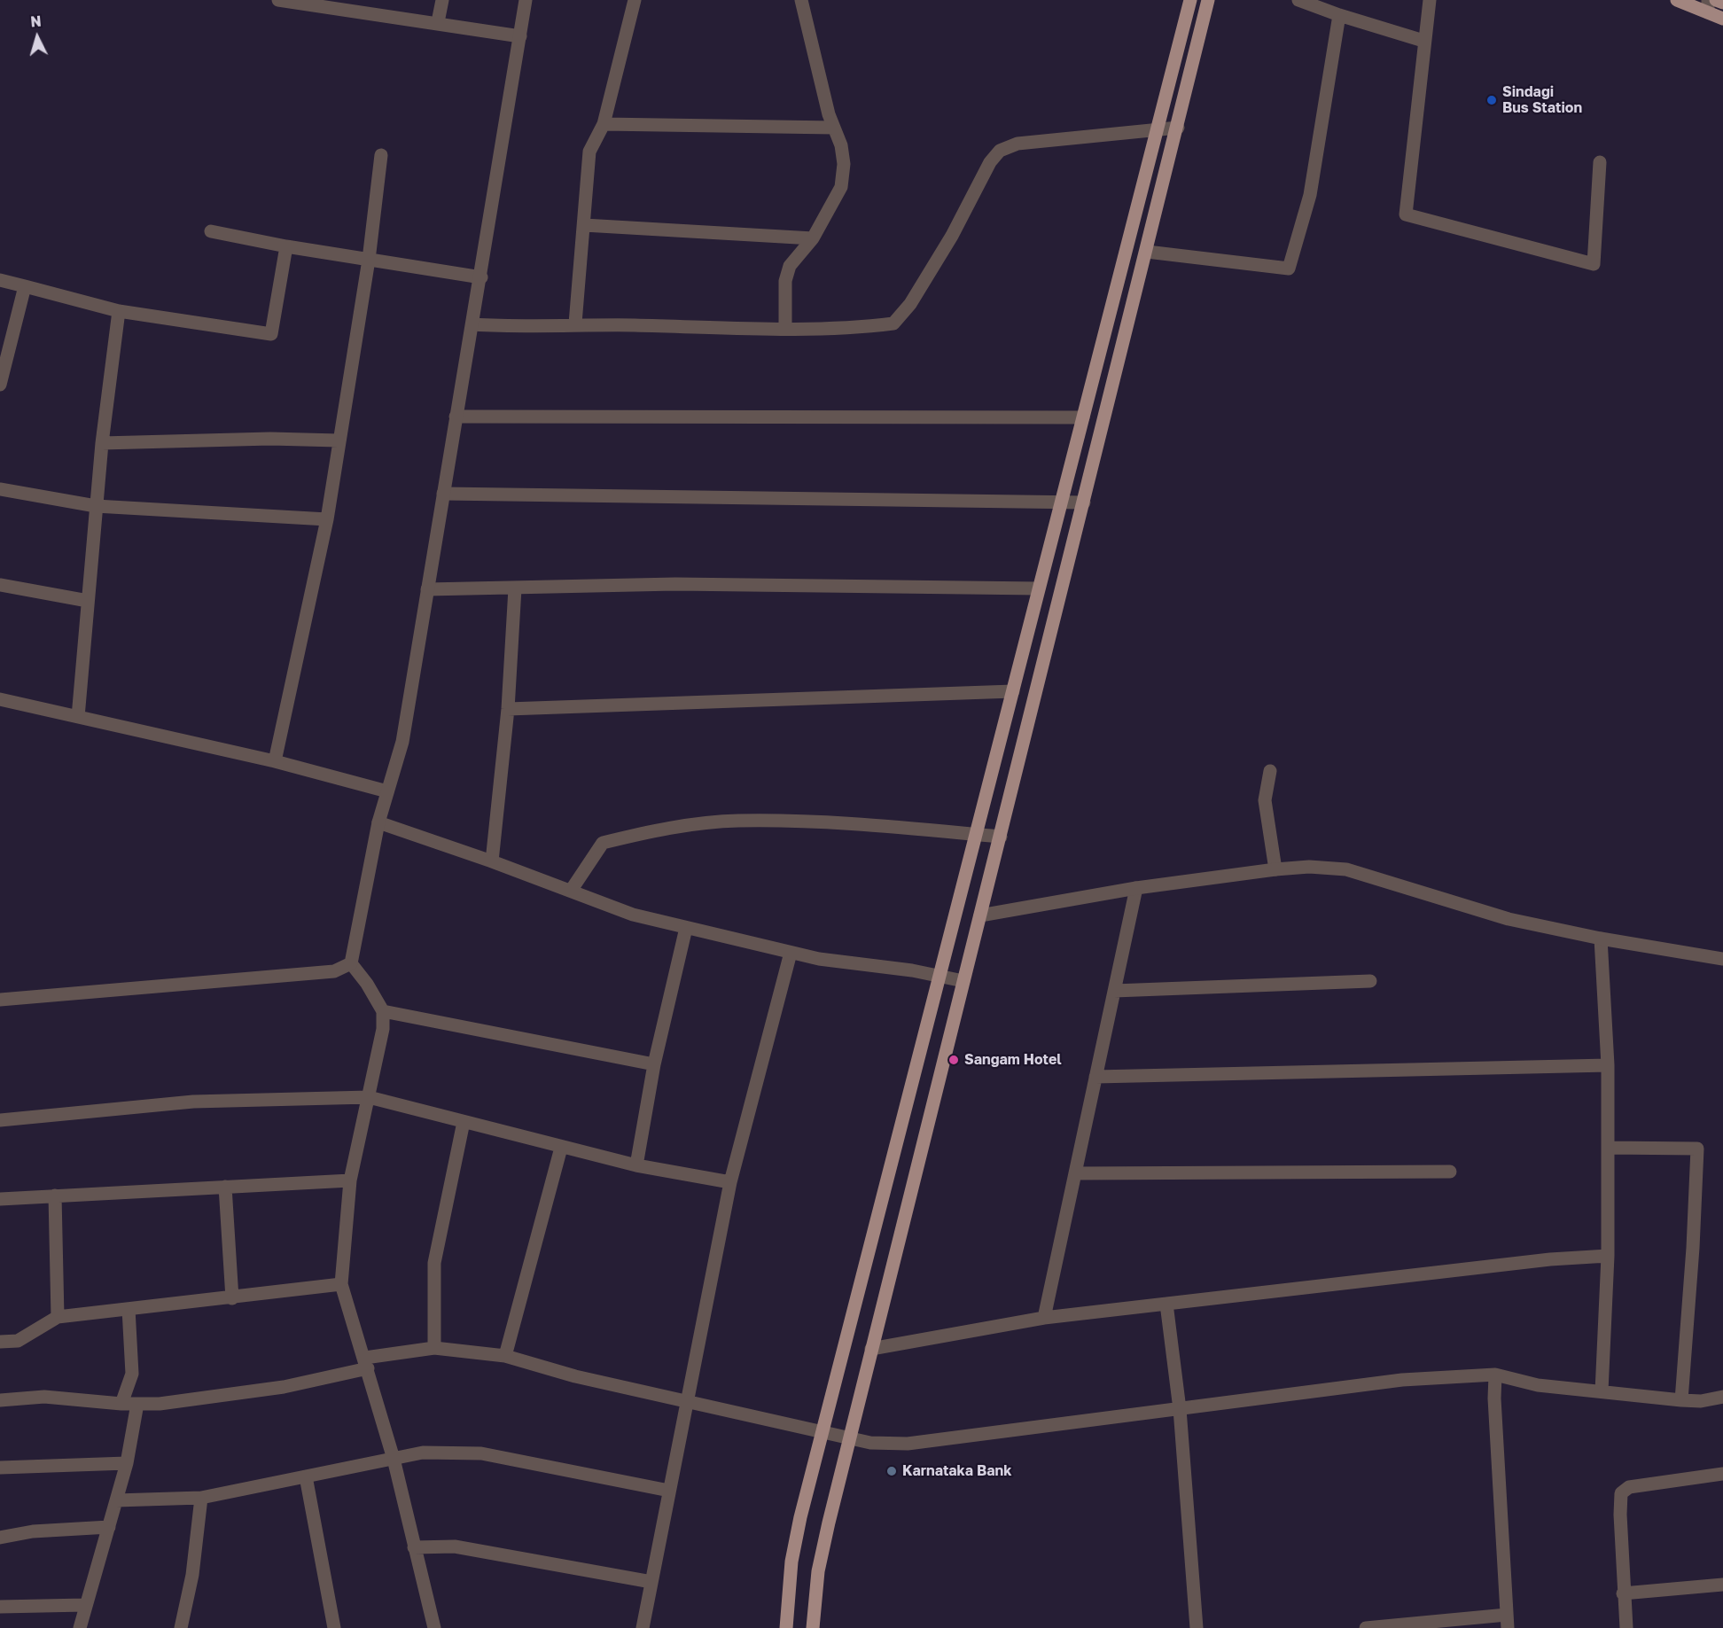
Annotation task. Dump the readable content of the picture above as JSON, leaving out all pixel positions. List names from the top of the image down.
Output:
{
  "places": ["Sindagi Bus Station", "Sangam Hotel", "Karnataka Bank"],
  "north": "top"
}
